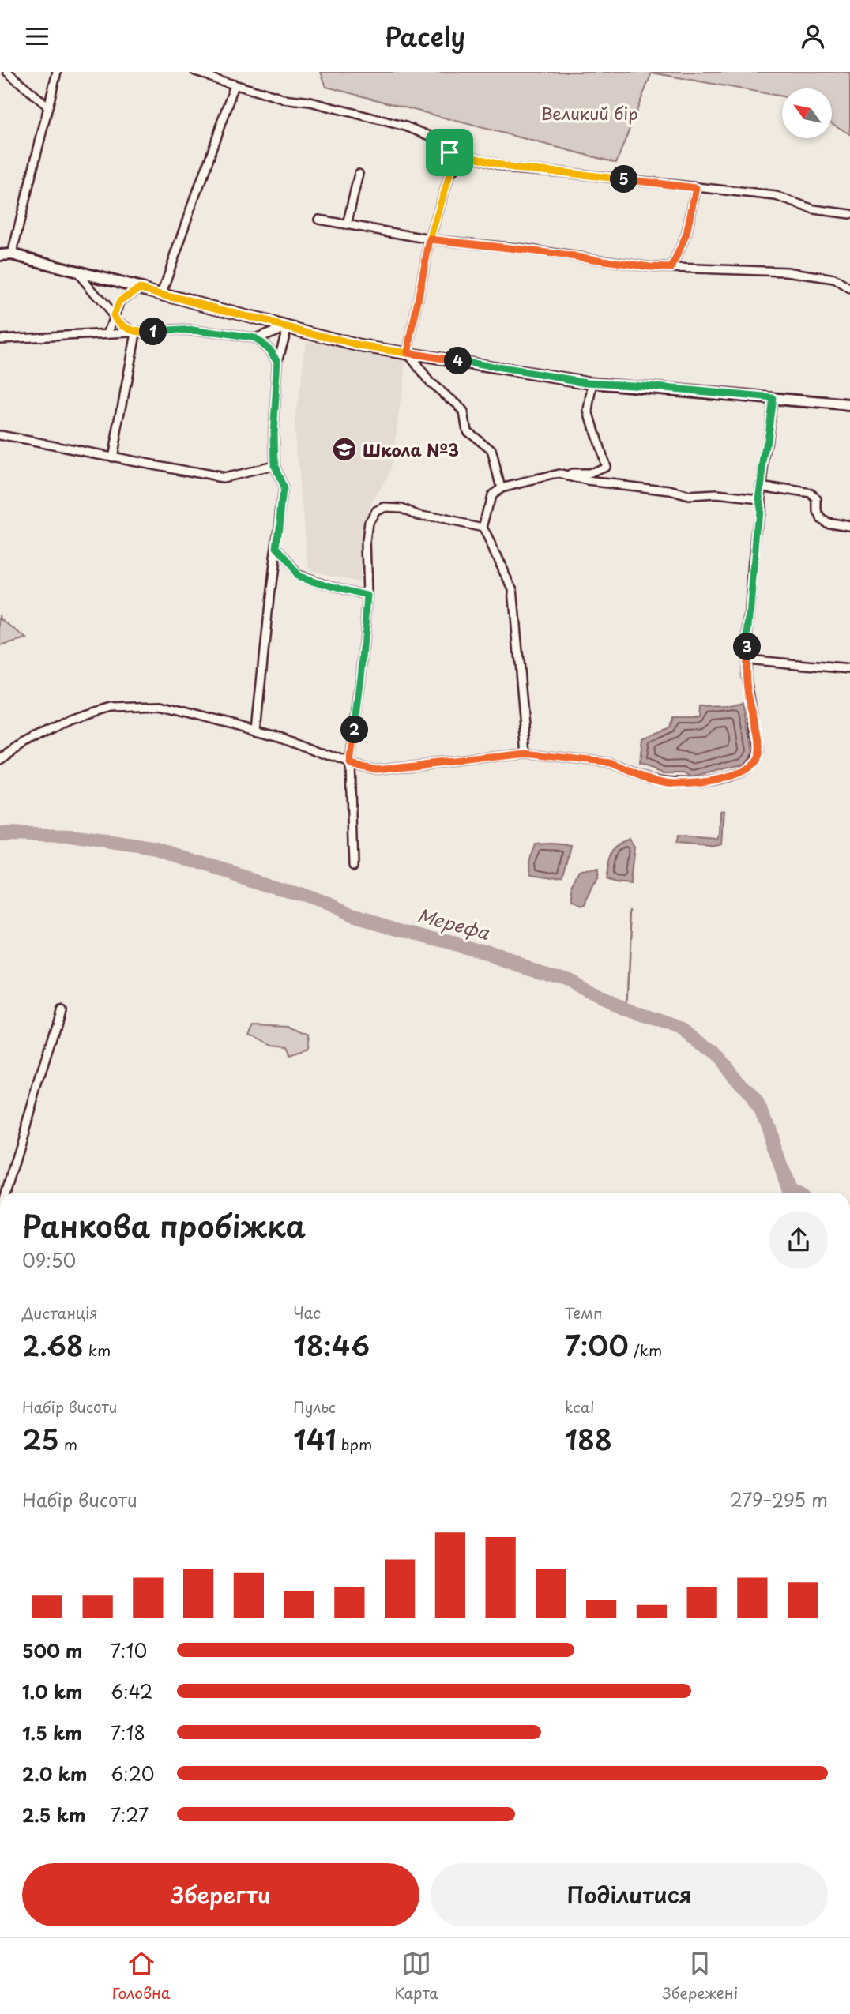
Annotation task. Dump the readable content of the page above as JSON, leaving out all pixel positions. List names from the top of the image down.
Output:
{
  "water": ["Мерефа"],
  "parks": ["Великий бір"],
  "places": {
    "school or university": ["Школа №3"]
  },
  "north": "top left",
  "page": {
    "header": "Pacely",
    "pins": [
      "5",
      "1",
      "4",
      "3",
      "2"
    ],
    "heading": ["Ранкова пробіжка", "09:50"],
    "stats": [
      ["Дистанція", "2.68 km"],
      ["Час", "18:46"],
      ["Темп", "7:00 /km"],
      ["Набір висоти", "25 m"],
      ["Пульс", "141 bpm"],
      ["kcal", "188"]
    ],
    "chart": ["Набір висоти", "279–295 m"],
    "list": [
      {
        "name": "500 m",
        "note": "7:10"
      },
      {
        "name": "1.0 km",
        "note": "6:42"
      },
      {
        "name": "1.5 km",
        "note": "7:18"
      },
      {
        "name": "2.0 km",
        "note": "6:20"
      },
      {
        "name": "2.5 km",
        "note": "7:27"
      }
    ],
    "buttons": ["Зберегти", "Поділитися"],
    "tabs": ["Головна", "Карта", "Збережені"]
  }
}
